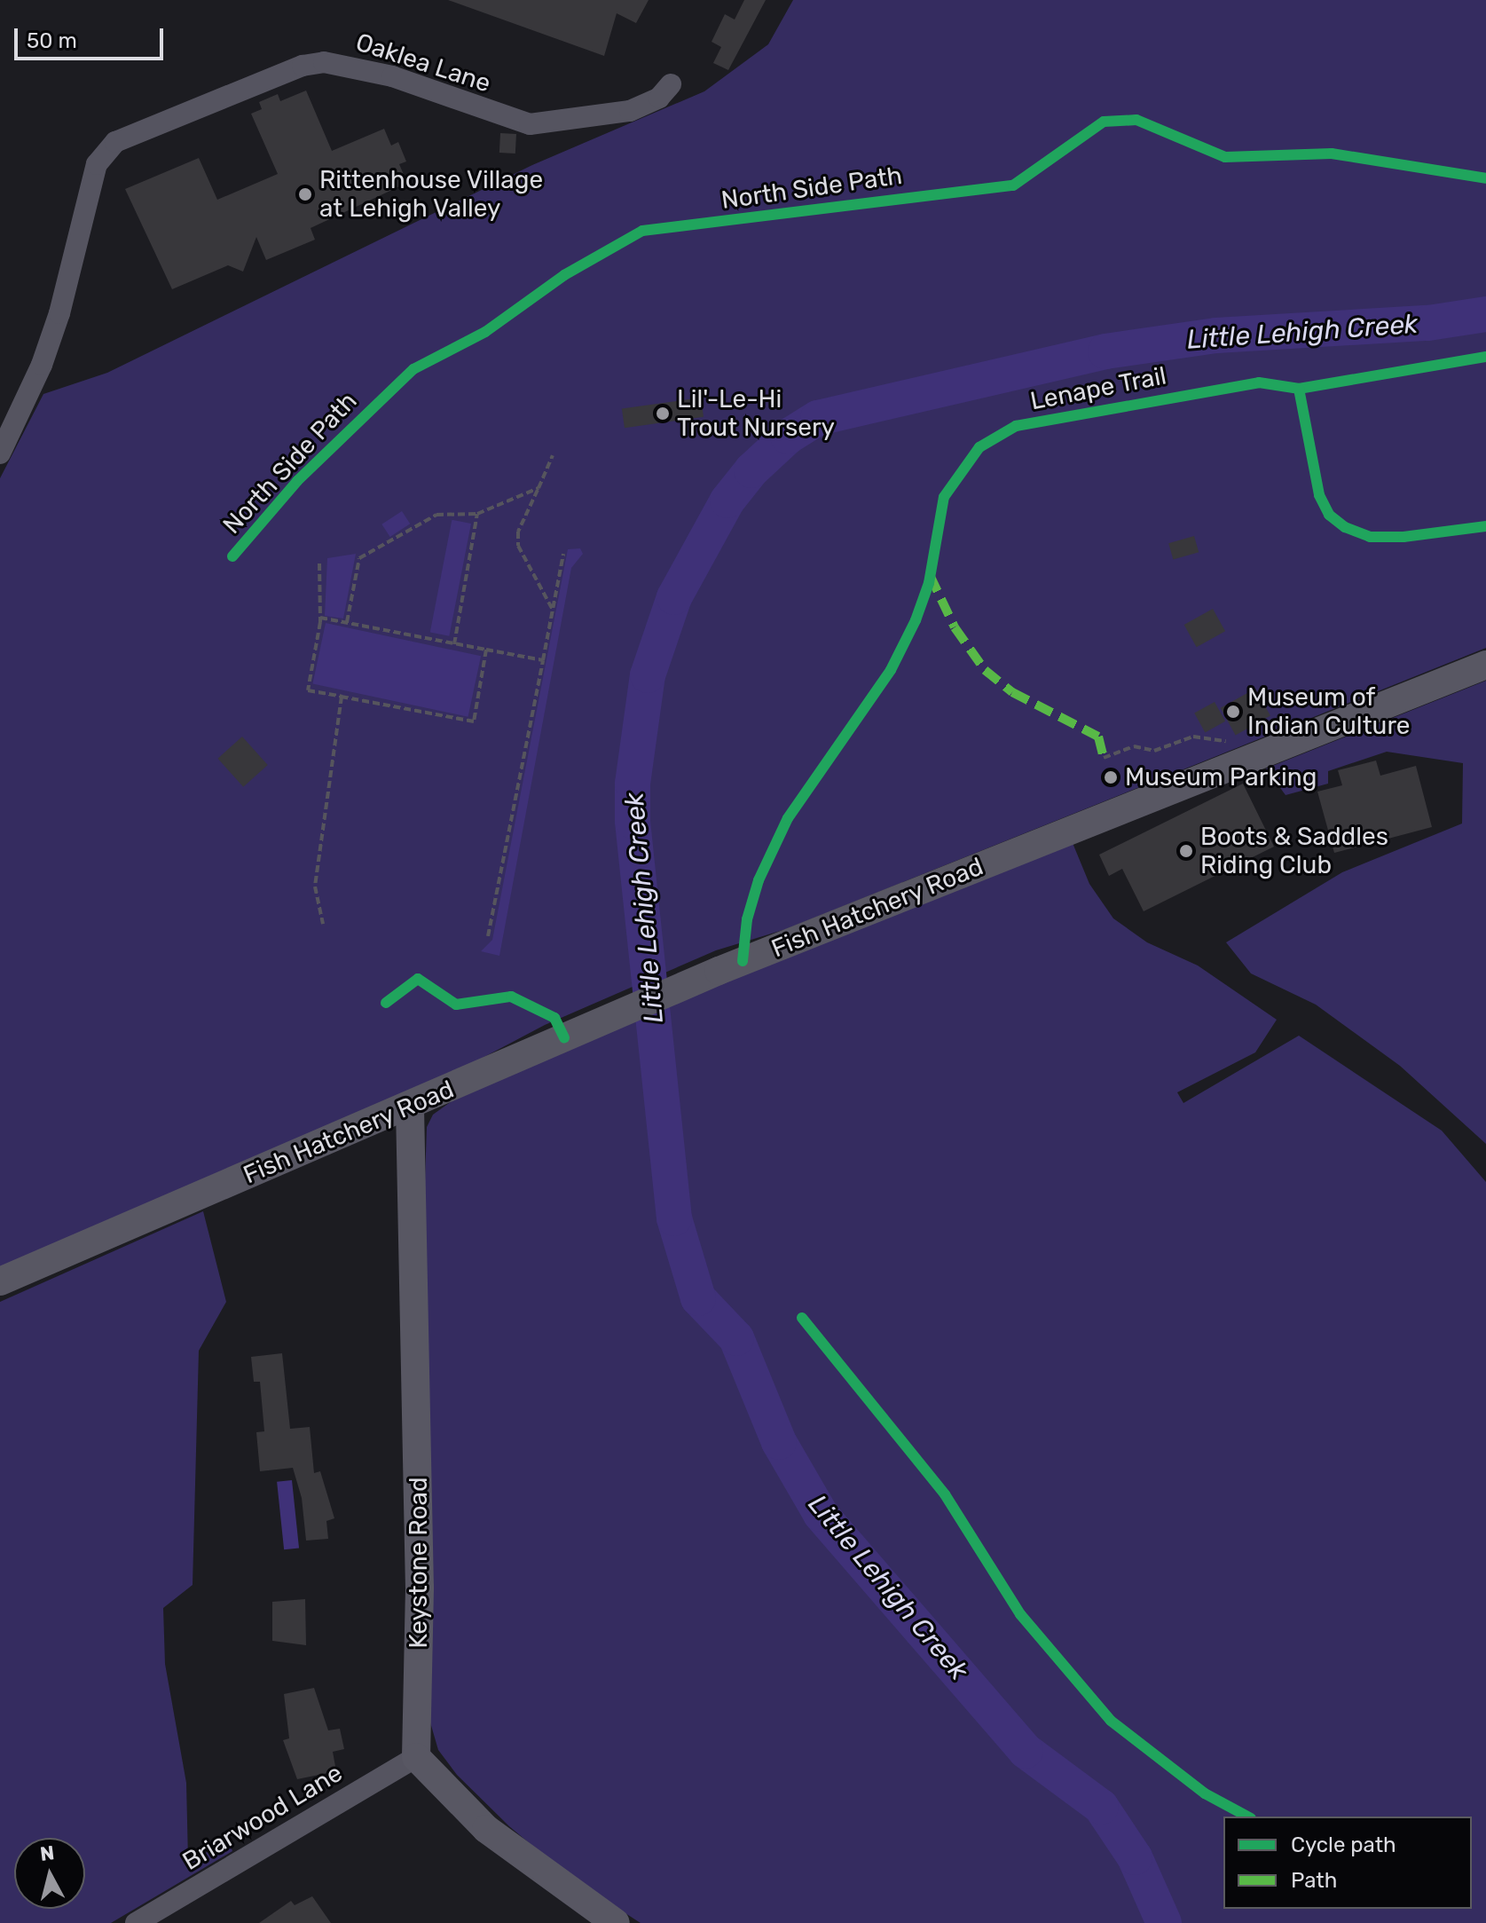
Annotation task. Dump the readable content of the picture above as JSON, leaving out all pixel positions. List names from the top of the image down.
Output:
{
  "streets": {
    "street": [
      "Oaklea Lane",
      "Fish Hatchery Road",
      "Keystone Road",
      "Briarwood Lane"
    ],
    "cycle path": ["North Side Path", "Lenape Trail"]
  },
  "crossings": [
    ["Fish Hatchery Road", "Keystone Road"],
    ["Keystone Road", "Briarwood Lane"]
  ],
  "water": ["Little Lehigh Creek"],
  "places": [
    "Rittenhouse Village at Lehigh Valley",
    "Lil'-Le-Hi Trout Nursery",
    "Museum of Indian Culture",
    "Museum Parking",
    "Boots & Saddles Riding Club"
  ],
  "legend": ["Cycle path", "Path"],
  "scale_bar": "50 m",
  "north": "top"
}
